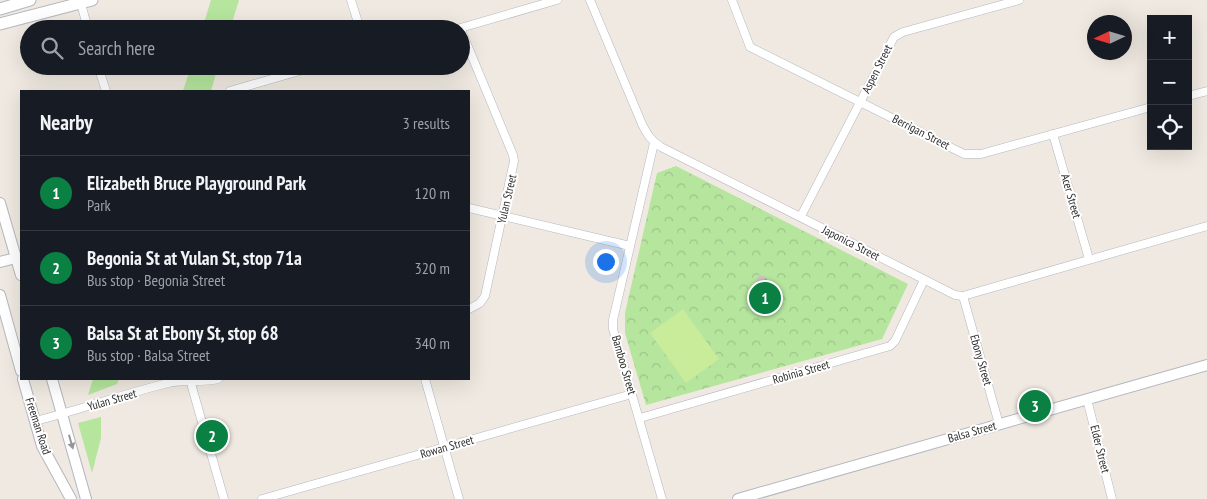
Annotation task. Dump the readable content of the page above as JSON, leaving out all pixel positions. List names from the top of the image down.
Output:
{
  "streets": {
    "street": [
      "Aspen Street",
      "Berrigan Street",
      "Acer Street",
      "Yulan Street",
      "Japonica Street",
      "Ebony Street",
      "Bamboo Street",
      "Robinia Street",
      "Freeman Road",
      "Balsa Street",
      "Rowan Street",
      "Elder Street"
    ]
  },
  "crossings": [
    ["Aspen Street", "Berrigan Street"],
    ["Aspen Street", "Japonica Street"],
    ["Berrigan Street", "Acer Street"],
    ["Yulan Street", "Freeman Road"],
    ["Japonica Street", "Ebony Street"],
    ["Japonica Street", "Bamboo Street"],
    ["Japonica Street", "Robinia Street"],
    ["Ebony Street", "Balsa Street"],
    ["Bamboo Street", "Robinia Street"],
    ["Bamboo Street", "Rowan Street"],
    ["Balsa Street", "Elder Street"]
  ],
  "north": "left",
  "page": {
    "map_buttons": ["+", "−"],
    "search": "Search here",
    "heading": ["Nearby", "3 results"],
    "list": [
      {
        "mark": "1",
        "name": "Elizabeth Bruce Playground Park",
        "note": "Park",
        "value": "120 m"
      },
      {
        "mark": "2",
        "name": "Begonia St at Yulan St, stop 71a",
        "note": "Bus stop · Begonia Street",
        "value": "320 m"
      },
      {
        "mark": "3",
        "name": "Balsa St at Ebony St, stop 68",
        "note": "Bus stop · Balsa Street",
        "value": "340 m"
      }
    ],
    "pins": ["1", "3", "2"]
  }
}
